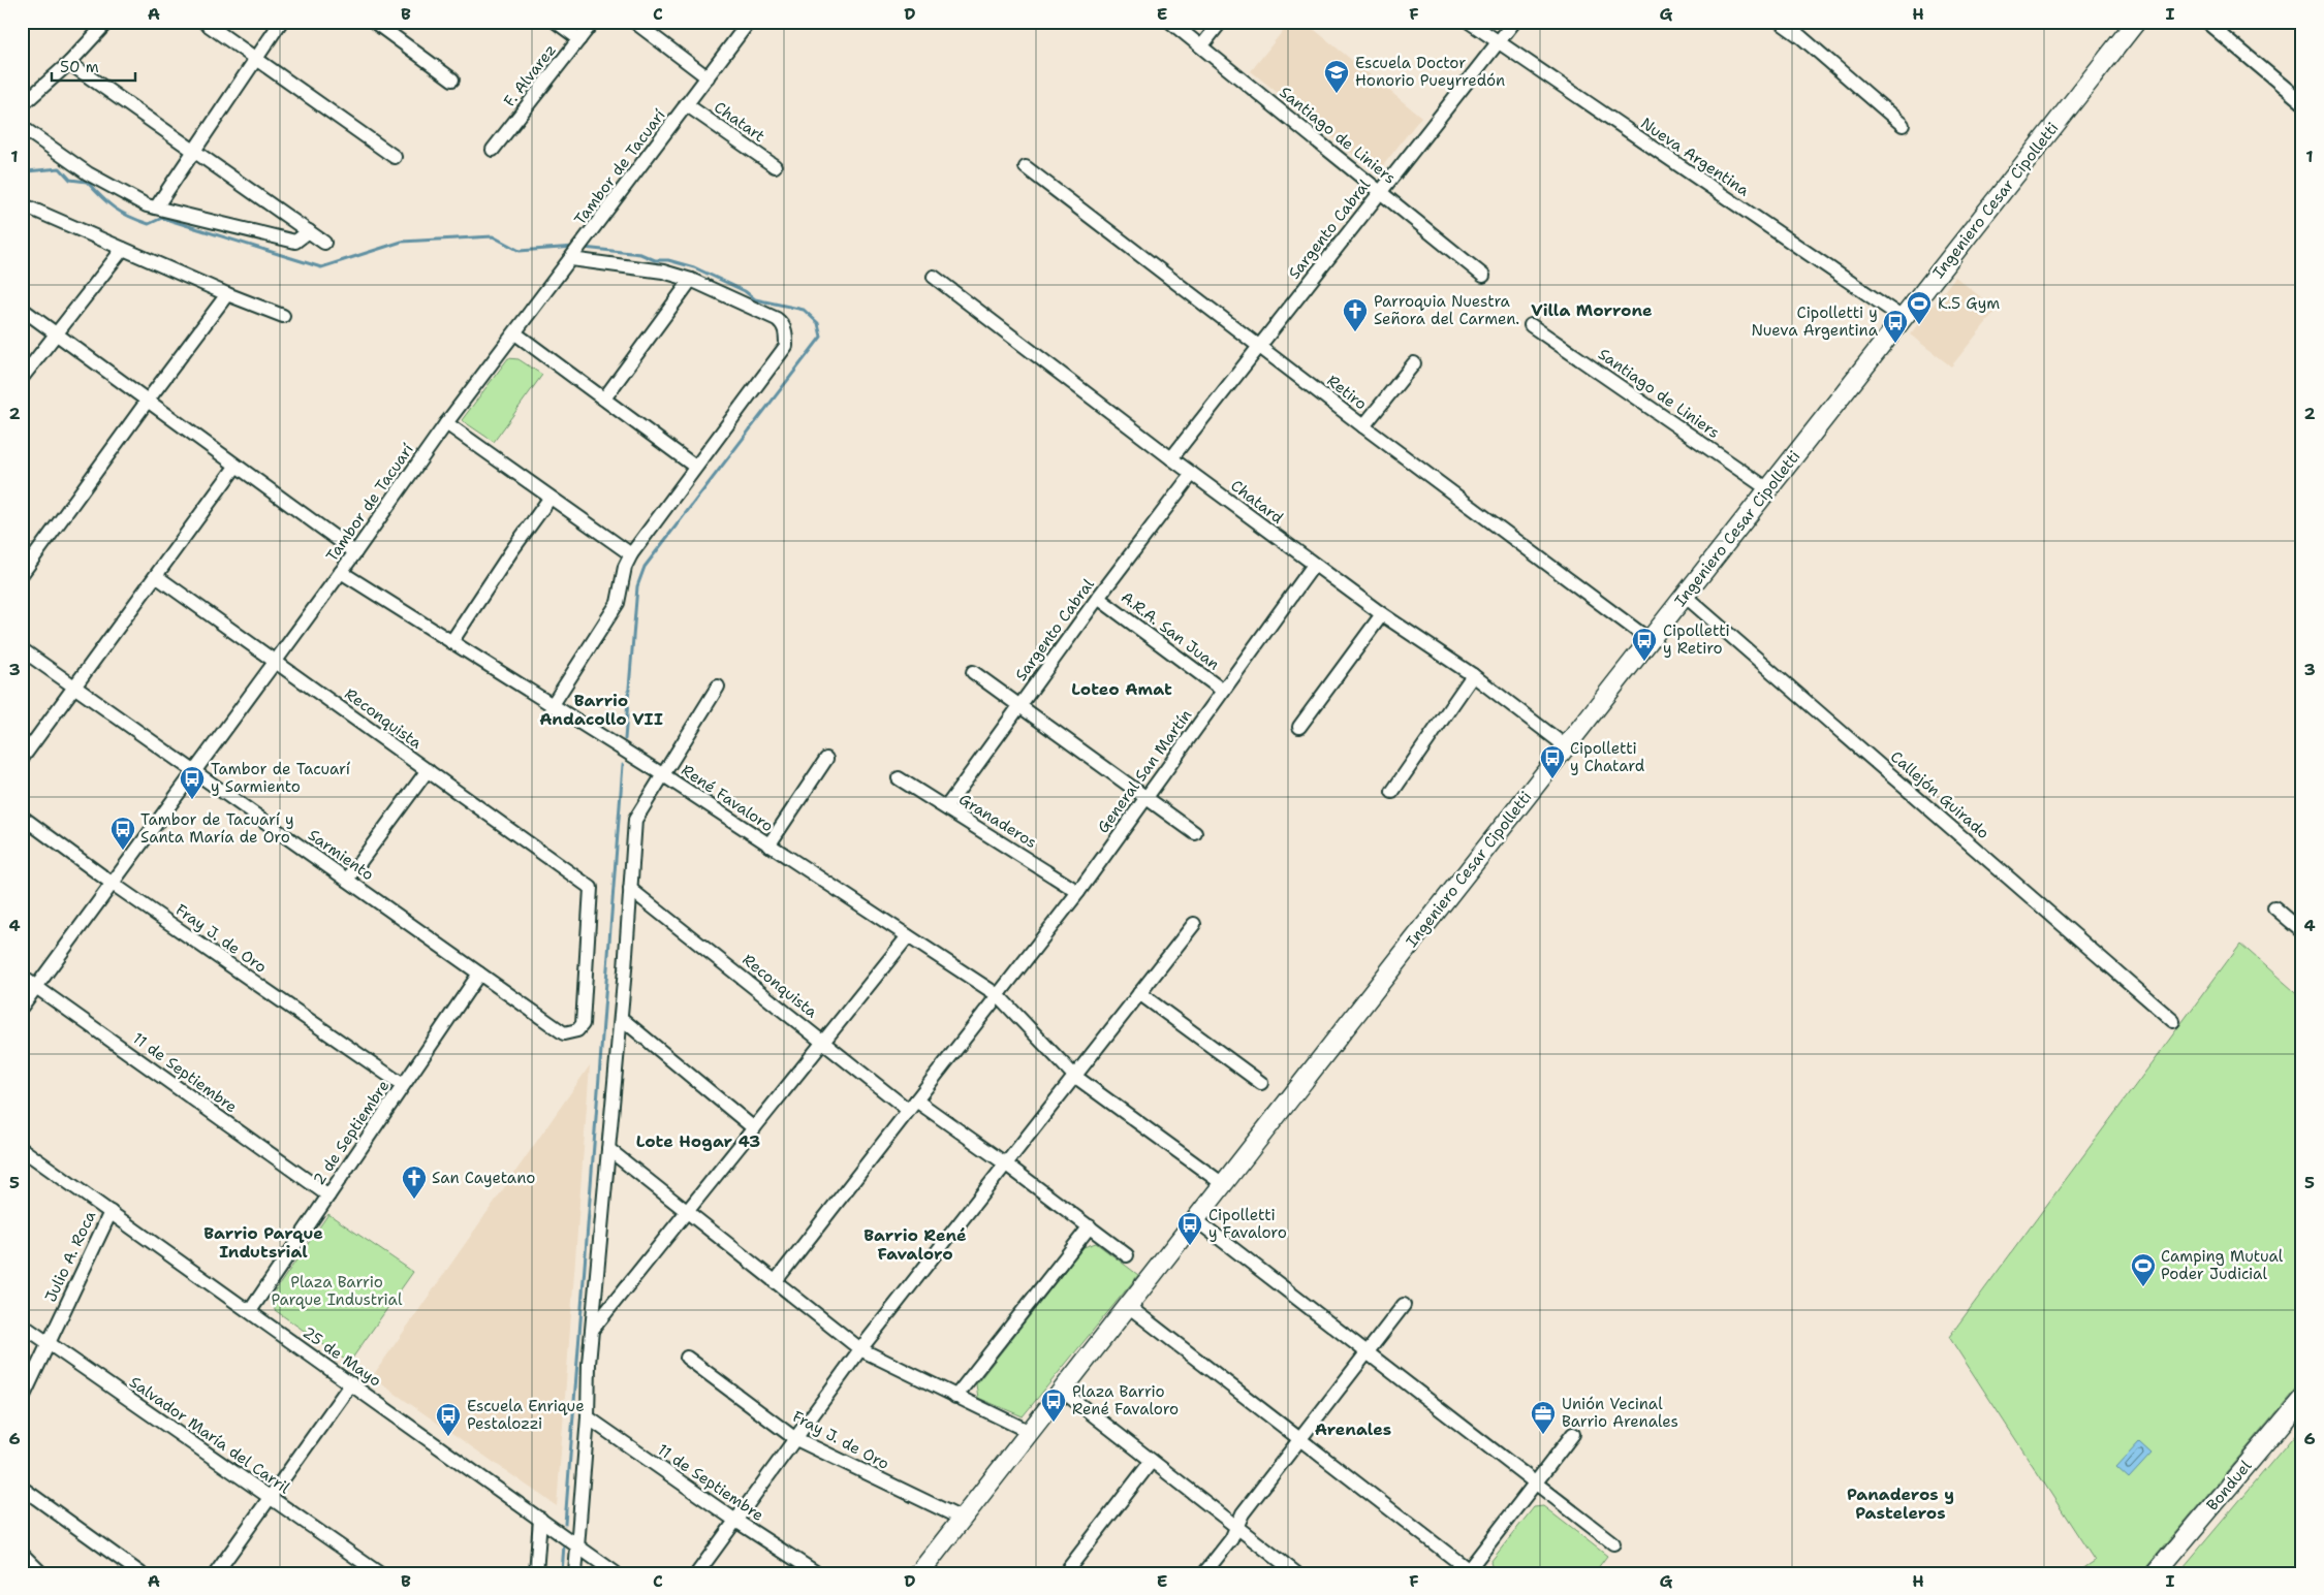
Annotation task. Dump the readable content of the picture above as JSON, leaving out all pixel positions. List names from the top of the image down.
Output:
{
  "streets": {
    "street": [
      "F. Alvarez",
      "Chatart",
      "Santiago de Liniers",
      "Nueva Argentina",
      "Tambor de Tacuarí",
      "Ingeniero Cesar Cipolletti",
      "Sargento Cabral",
      "Retiro",
      "Chatard",
      "A.R.A. San Juan",
      "Reconquista",
      "General San Martín",
      "Callejón Guirado",
      "René Favaloro",
      "Granaderos",
      "Sarmiento",
      "Fray J. de Oro",
      "11 de Septiembre",
      "2 de Septiembre",
      "Julio A. Roca",
      "25 de Mayo",
      "Salvador María del Carril",
      "Bonduel"
    ]
  },
  "crossings": [
    ["Chatart", "Tambor de Tacuarí"],
    ["Santiago de Liniers", "Ingeniero Cesar Cipolletti"],
    ["Santiago de Liniers", "Sargento Cabral"],
    ["Nueva Argentina", "Ingeniero Cesar Cipolletti"],
    ["Nueva Argentina", "Sargento Cabral"],
    ["Tambor de Tacuarí", "Reconquista"],
    ["Tambor de Tacuarí", "René Favaloro"],
    ["Tambor de Tacuarí", "Sarmiento"],
    ["Tambor de Tacuarí", "Fray J. de Oro"],
    ["Tambor de Tacuarí", "11 de Septiembre"],
    ["Ingeniero Cesar Cipolletti", "Retiro"],
    ["Ingeniero Cesar Cipolletti", "Chatard"],
    ["Ingeniero Cesar Cipolletti", "Callejón Guirado"],
    ["Ingeniero Cesar Cipolletti", "René Favaloro"],
    ["Ingeniero Cesar Cipolletti", "Fray J. de Oro"],
    ["Sargento Cabral", "Retiro"],
    ["Sargento Cabral", "Chatard"],
    ["Sargento Cabral", "A.R.A. San Juan"],
    ["Sargento Cabral", "Granaderos"],
    ["Chatard", "General San Martín"],
    ["A.R.A. San Juan", "General San Martín"],
    ["Reconquista", "General San Martín"],
    ["Reconquista", "Sarmiento"],
    ["General San Martín", "René Favaloro"],
    ["General San Martín", "Granaderos"],
    ["Sarmiento", "2 de Septiembre"],
    ["Fray J. de Oro", "2 de Septiembre"],
    ["11 de Septiembre", "2 de Septiembre"],
    ["2 de Septiembre", "25 de Mayo"],
    ["Julio A. Roca", "25 de Mayo"],
    ["Julio A. Roca", "Salvador María del Carril"]
  ],
  "districts": [
    "Villa Morrone",
    "Loteo Amat",
    "Barrio Andacollo VII",
    "Lote Hogar 43",
    "Barrio Parque Indutsrial",
    "Barrio René Favaloro",
    "Arenales",
    "Panaderos y Pasteleros"
  ],
  "parks": ["Plaza Barrio Parque Industrial"],
  "places": {
    "school or university": ["Escuela Doctor Honorio Pueyrredón"],
    "sports": ["K.5 Gym", "Camping Mutual Poder Judicial"],
    "church": ["Parroquia Nuestra Señora del Carmen.", "San Cayetano"],
    "bus stop": [
      "Cipolletti y Nueva Argentina",
      "Cipolletti y Retiro",
      "Cipolletti y Chatard",
      "Tambor de Tacuarí y Sarmiento",
      "Tambor de Tacuarí y Santa María de Oro",
      "Cipolletti y Favaloro",
      "Plaza Barrio René Favaloro",
      "Escuela Enrique Pestalozzi"
    ],
    "office": ["Unión Vecinal Barrio Arenales"]
  },
  "scale_bar": "50 m",
  "grid": {
    "columns": [
      "A",
      "B",
      "C",
      "D",
      "E",
      "F",
      "G",
      "H",
      "I"
    ],
    "rows": [
      "1",
      "2",
      "3",
      "4",
      "5",
      "6"
    ]
  }
}
